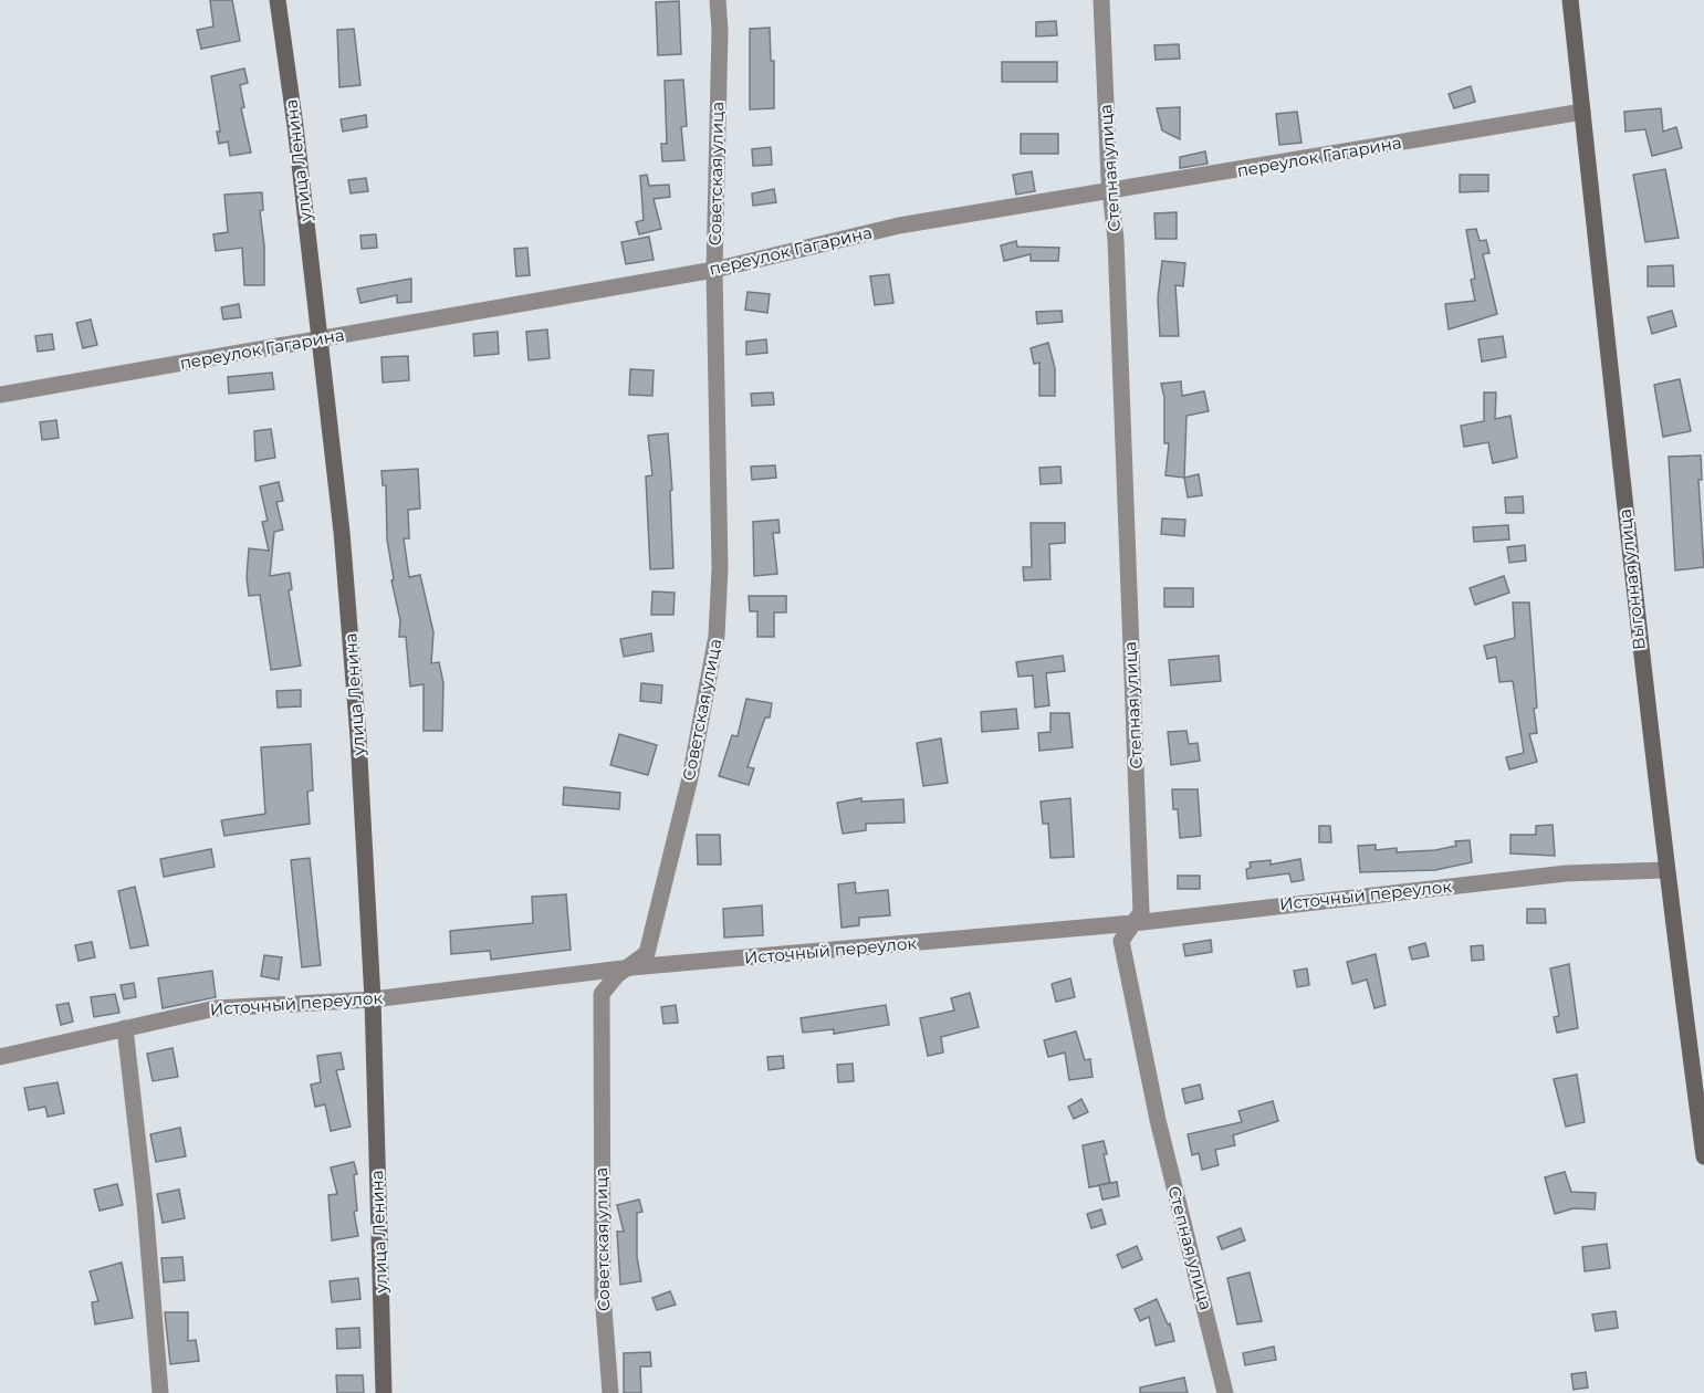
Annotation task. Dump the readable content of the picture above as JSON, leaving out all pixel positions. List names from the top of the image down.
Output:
{
  "streets": {
    "street": [
      "переулок Гагарина",
      "улица Ленина",
      "Степная улица",
      "Советская улица",
      "Выгонная улица",
      "Источный переулок"
    ]
  },
  "crossings": [
    ["переулок Гагарина", "улица Ленина"],
    ["переулок Гагарина", "Степная улица"],
    ["переулок Гагарина", "Советская улица"],
    ["переулок Гагарина", "Выгонная улица"],
    ["улица Ленина", "Источный переулок"],
    ["Степная улица", "Источный переулок"],
    ["Советская улица", "Источный переулок"],
    ["Выгонная улица", "Источный переулок"]
  ]
}
